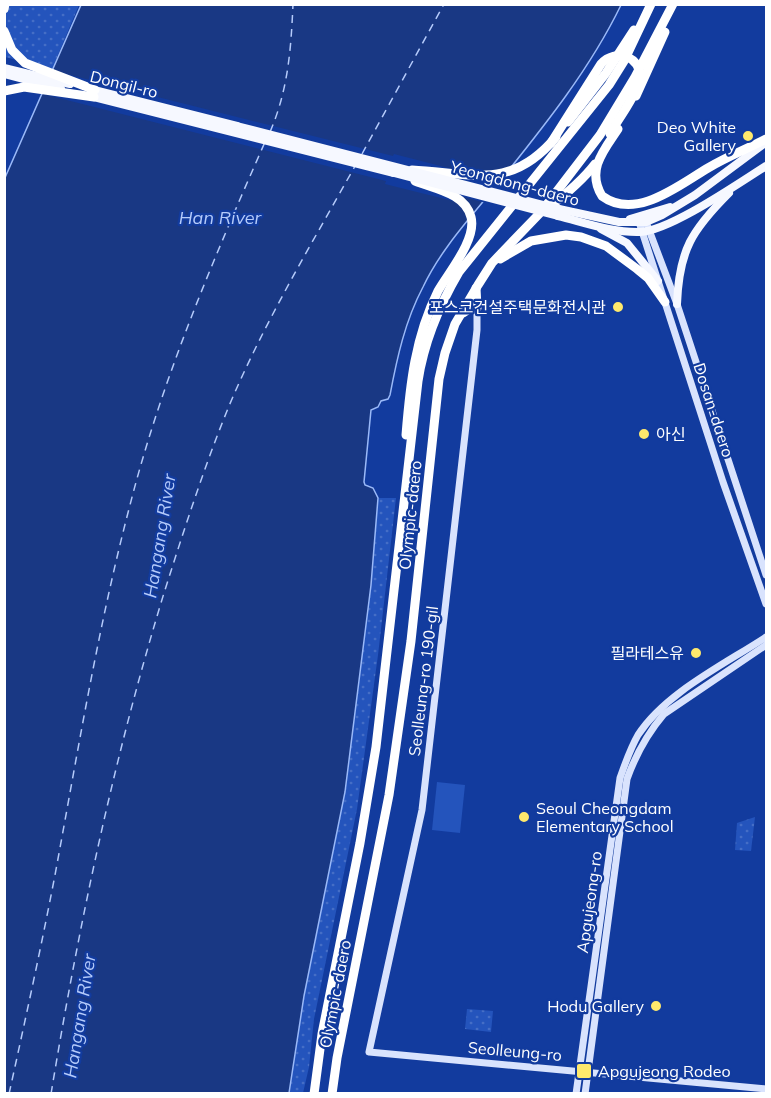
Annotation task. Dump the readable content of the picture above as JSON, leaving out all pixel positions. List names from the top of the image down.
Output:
{
  "streets": {
    "highway": ["Olympic-daero"],
    "main road": [
      "Dongil-ro",
      "Yeongdong-daero",
      "Dosan-daero",
      "Seolleung-ro 190-gil",
      "Apgujeong-ro",
      "Seolleung-ro"
    ]
  },
  "crossings": [
    ["Dongil-ro", "Yeongdong-daero"],
    ["Yeongdong-daero", "Dosan-daero"],
    ["Seolleung-ro 190-gil", "Seolleung-ro"],
    ["Apgujeong-ro", "Seolleung-ro"]
  ],
  "water": ["Han River", "Hangang River"],
  "places": {
    "other": [
      "Deo White Gallery",
      "포스코건설주택문화전시관",
      "아신",
      "필라테스유",
      "Seoul Cheongdam Elementary School",
      "Hodu Gallery"
    ],
    "transit": ["Apgujeong Rodeo"]
  }
}
